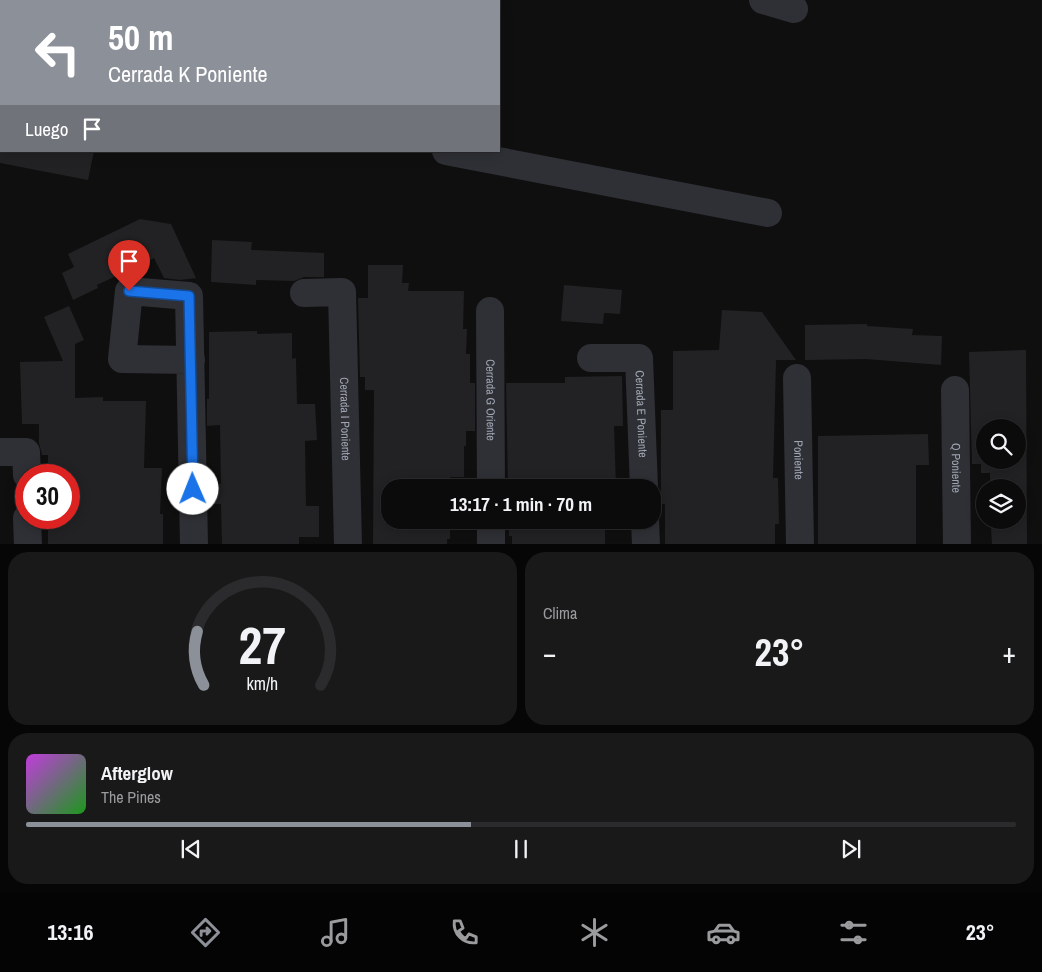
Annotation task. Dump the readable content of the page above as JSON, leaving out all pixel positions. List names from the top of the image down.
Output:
{
  "streets": {
    "street": [
      "Cerrada G Oriente",
      "Cerrada E Poniente",
      "Cerrada I Poniente",
      "Poniente",
      "Q Poniente"
    ]
  },
  "page": {
    "turn": ["50 m", "Cerrada K Poniente"],
    "then": "Luego",
    "limit": "30",
    "trip": "13:17 · 1 min · 70 m",
    "tile": "Clima",
    "heat": ["−", "23°", "+"],
    "song": ["Afterglow", "The Pines"],
    "tabs": ["13:16", "23°"],
    "gauge": ["27", "km/h"]
  }
}
